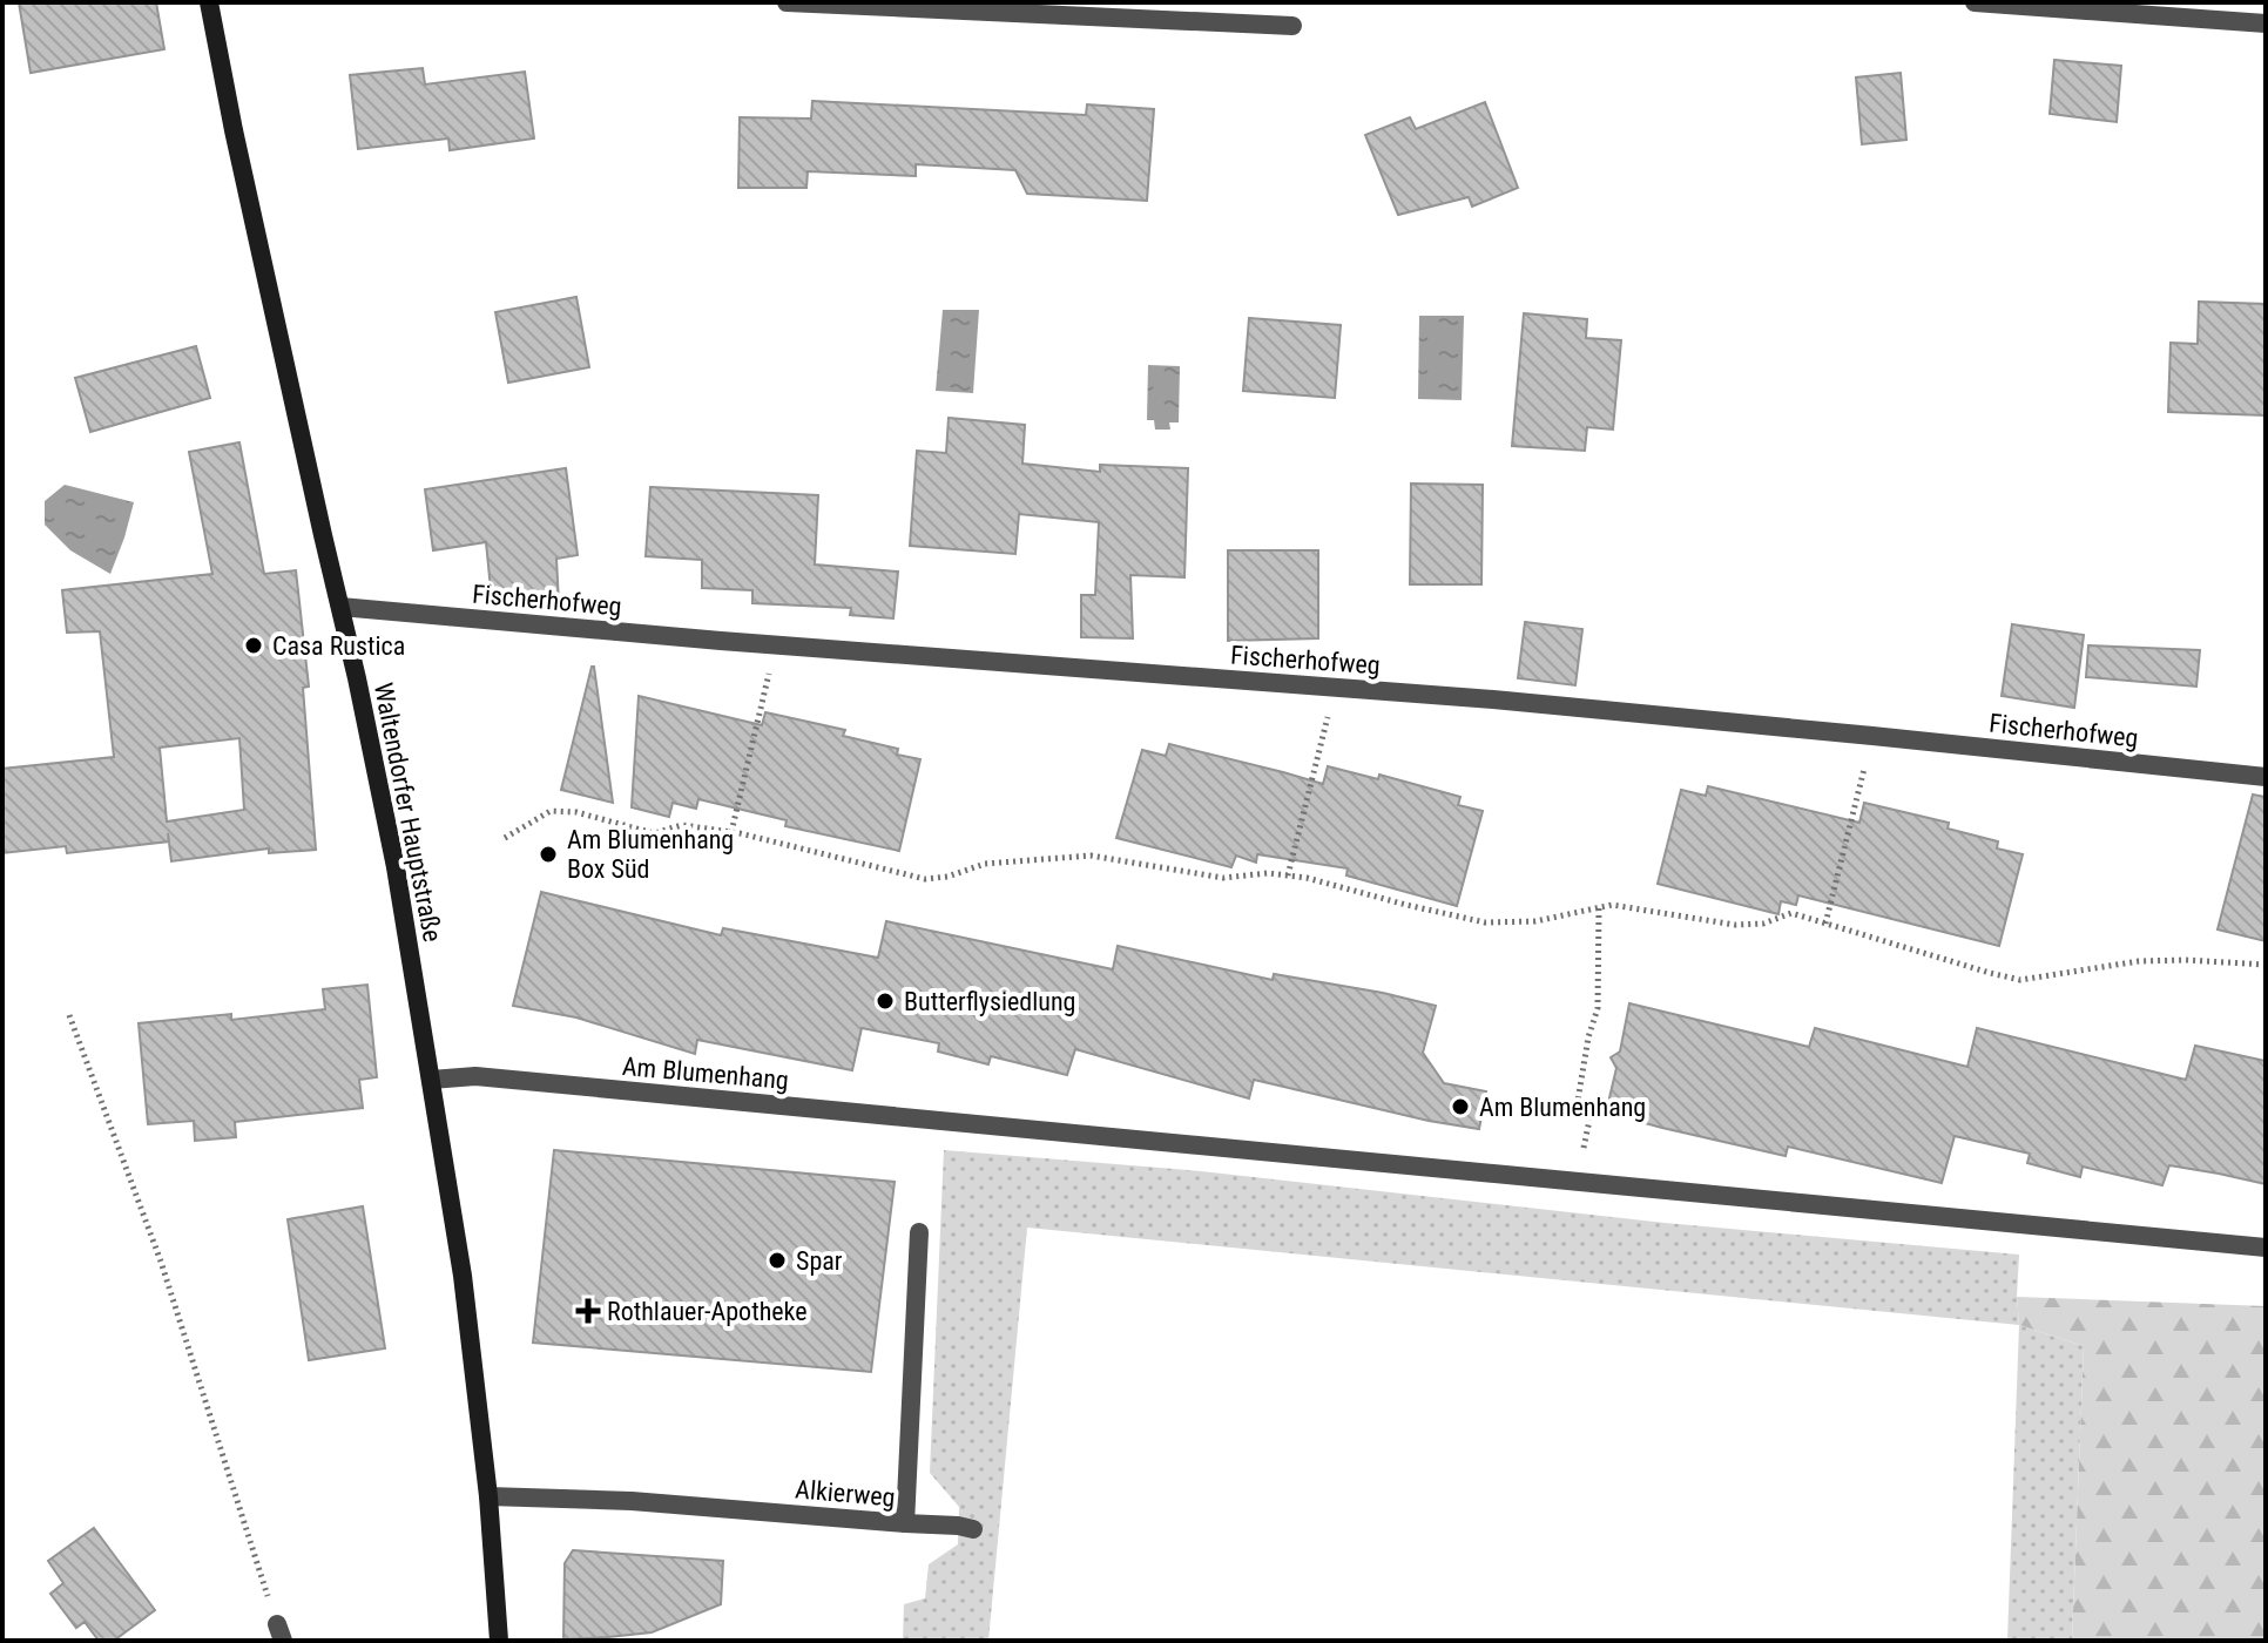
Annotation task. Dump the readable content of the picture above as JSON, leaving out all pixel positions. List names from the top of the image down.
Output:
{
  "streets": {
    "main road": ["Waltendorfer Hauptstraße"],
    "street": ["Fischerhofweg", "Am Blumenhang", "Alkierweg"]
  },
  "crossings": [
    ["Fischerhofweg", "Waltendorfer Hauptstraße"],
    ["Waltendorfer Hauptstraße", "Am Blumenhang"],
    ["Waltendorfer Hauptstraße", "Alkierweg"]
  ],
  "places": {
    "other": [
      "Casa Rustica",
      "Am Blumenhang Box Süd",
      "Butterflysiedlung",
      "Am Blumenhang",
      "Spar"
    ],
    "health": ["Rothlauer-Apotheke"]
  }
}
